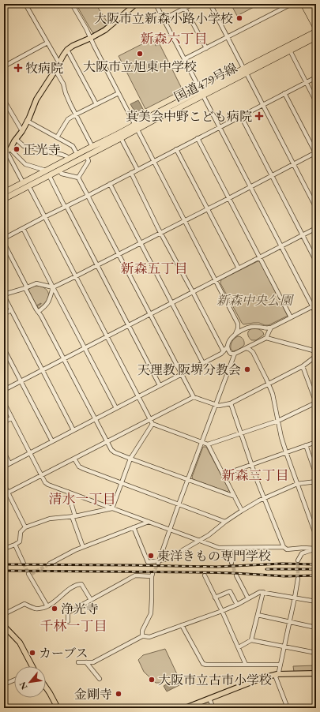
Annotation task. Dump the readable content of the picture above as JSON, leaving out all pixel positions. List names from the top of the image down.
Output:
{
  "streets": {
    "highway": ["国道479号線"]
  },
  "districts": [
    "新森六丁目",
    "新森五丁目",
    "新森三丁目",
    "清水一丁目",
    "千林一丁目"
  ],
  "parks": ["新森中央公園"],
  "places": {
    "other": [
      "大阪市立新森小路小学校",
      "大阪市立旭東中学校",
      "正光寺",
      "天理教 阪堺分教会",
      "東洋きもの専門学校",
      "浄光寺",
      "カーブス",
      "大阪市立古市小学校",
      "金剛寺"
    ],
    "health": ["牧病院", "真美会中野こども病院"]
  },
  "north": "bottom left"
}
